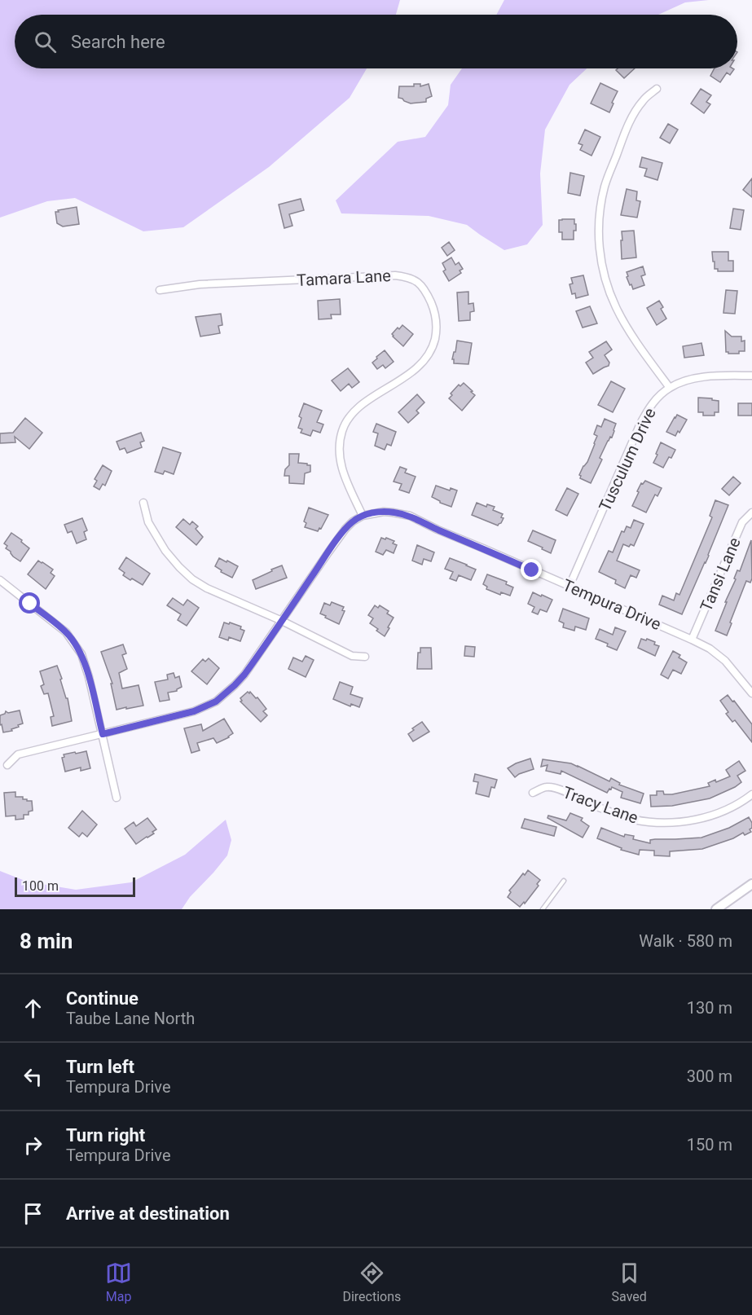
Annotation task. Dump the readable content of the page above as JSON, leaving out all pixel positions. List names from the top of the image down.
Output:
{
  "streets": {
    "street": [
      "Tamara Lane",
      "Tusculum Drive",
      "Tansi Lane",
      "Tempura Drive",
      "Tracy Lane"
    ]
  },
  "crossings": [
    ["Tamara Lane", "Tempura Drive"],
    ["Tusculum Drive", "Tempura Drive"],
    ["Tansi Lane", "Tempura Drive"]
  ],
  "scale_bar": "100 m",
  "page": {
    "search": "Search here",
    "scale": "100 m",
    "heading": ["8 min", "Walk · 580 m"],
    "list": [
      ["Continue", "Taube Lane North", "130 m"],
      ["Turn left", "Tempura Drive", "300 m"],
      ["Turn right", "Tempura Drive", "150 m"],
      "Arrive at destination"
    ],
    "nav": ["Map", "Directions", "Saved"]
  }
}
